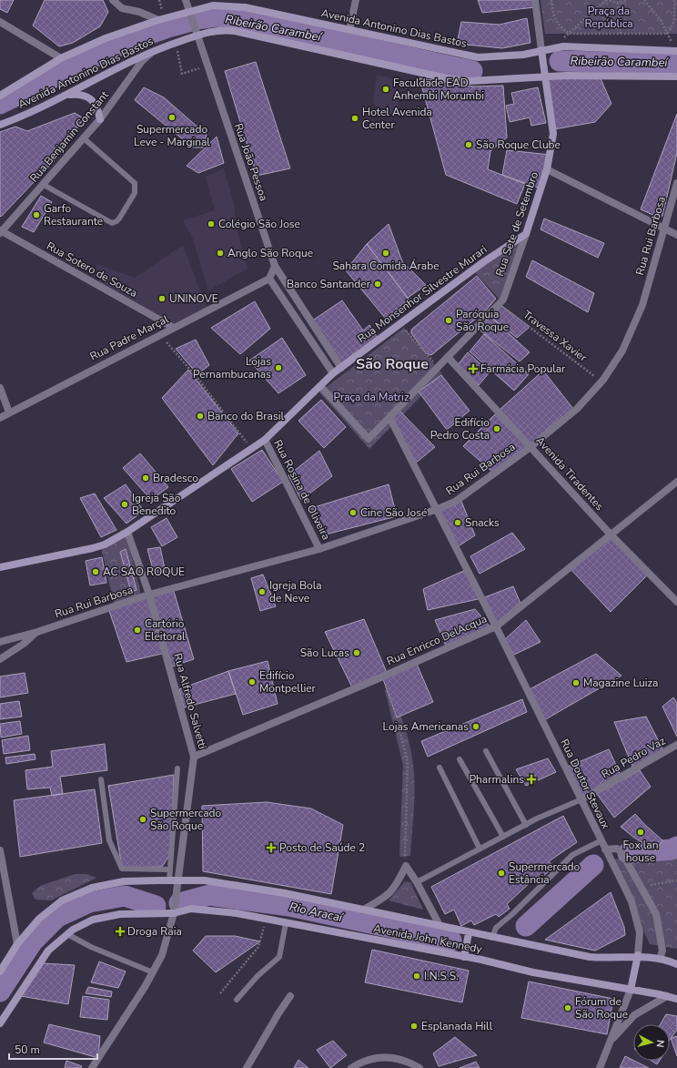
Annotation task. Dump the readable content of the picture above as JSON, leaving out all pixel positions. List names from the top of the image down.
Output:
{
  "streets": {
    "main road": [
      "Avenida Antonino Dias Bastos",
      "Rua Sete de Setembro",
      "Rua Monsenhor Silvestre Murari",
      "Avenida John Kennedy"
    ],
    "street": [
      "Rua Benjamin Constant",
      "Rua João Pessoa",
      "Rua Rui Barbosa",
      "Rua Sotero de Souza",
      "Rua Padre Marçal",
      "Avenida Tiradentes",
      "Rua Rosina de Oliveira",
      "Rua Enricco DelAcqua",
      "Rua Alfredo Salvetti",
      "Rua Pedro Vaz",
      "Rua Doutor Stevaux"
    ],
    "path": ["Travessa Xavier"]
  },
  "crossings": [
    ["Avenida Antonino Dias Bastos", "Rua Benjamin Constant"],
    ["Avenida Antonino Dias Bastos", "Rua Sete de Setembro"],
    ["Rua Benjamin Constant", "Rua Sotero de Souza"],
    ["Rua João Pessoa", "Rua Monsenhor Silvestre Murari"],
    ["Rua Sete de Setembro", "Rua Monsenhor Silvestre Murari"],
    ["Rua Sete de Setembro", "Travessa Xavier"],
    ["Rua Sete de Setembro", "Avenida Tiradentes"],
    ["Rua Rui Barbosa", "Travessa Xavier"],
    ["Rua Rui Barbosa", "Avenida Tiradentes"],
    ["Rua Rui Barbosa", "Rua Rosina de Oliveira"],
    ["Rua Rui Barbosa", "Rua Alfredo Salvetti"],
    ["Rua Rui Barbosa", "Rua Doutor Stevaux"],
    ["Rua Sotero de Souza", "Rua Padre Marçal"],
    ["Rua Monsenhor Silvestre Murari", "Rua Rosina de Oliveira"],
    ["Rua Monsenhor Silvestre Murari", "Rua Alfredo Salvetti"],
    ["Avenida Tiradentes", "Rua Enricco DelAcqua"],
    ["Rua Enricco DelAcqua", "Rua Alfredo Salvetti"],
    ["Rua Enricco DelAcqua", "Rua Doutor Stevaux"],
    ["Rua Alfredo Salvetti", "Avenida John Kennedy"],
    ["Rua Pedro Vaz", "Rua Doutor Stevaux"],
    ["Rua Doutor Stevaux", "Avenida John Kennedy"]
  ],
  "districts": ["São Roque"],
  "water": ["Ribeirão Carambeí", "Rio Aracaí"],
  "parks": ["Praça da República", "Praça da Matriz"],
  "places": {
    "other": [
      "Faculdade EAD Anhembi Morumbi",
      "Supermercado Leve - Marginal",
      "Hotel Avenida Center",
      "São Roque Clube",
      "Garfo Restaurante",
      "Colégio São Jose",
      "Anglo São Roque",
      "Sahara Comida Árabe",
      "Banco Santander",
      "UNINOVE",
      "Paróquia São Roque",
      "Lojas Pernambucanas",
      "Banco do Brasil",
      "Edifício Pedro Costa",
      "Bradesco",
      "Igreja São Benedito",
      "Cine São José",
      "Snacks",
      "AC SAO ROQUE",
      "Igreja Bola de Neve",
      "Cartório Eleitoral",
      "São Lucas",
      "Edifício Montpellier",
      "Magazine Luiza",
      "Lojas Americanas",
      "Supermercado São Roque",
      "Fox lan house",
      "Supermercado Estância",
      "I.N.S.S.",
      "Fórum de São Roque",
      "Esplanada Hill"
    ],
    "health": [
      "Farmácia Popular",
      "Pharmalins",
      "Posto de Saúde 2",
      "Droga Raia"
    ]
  },
  "scale_bar": "50 m",
  "north": "right"
}
